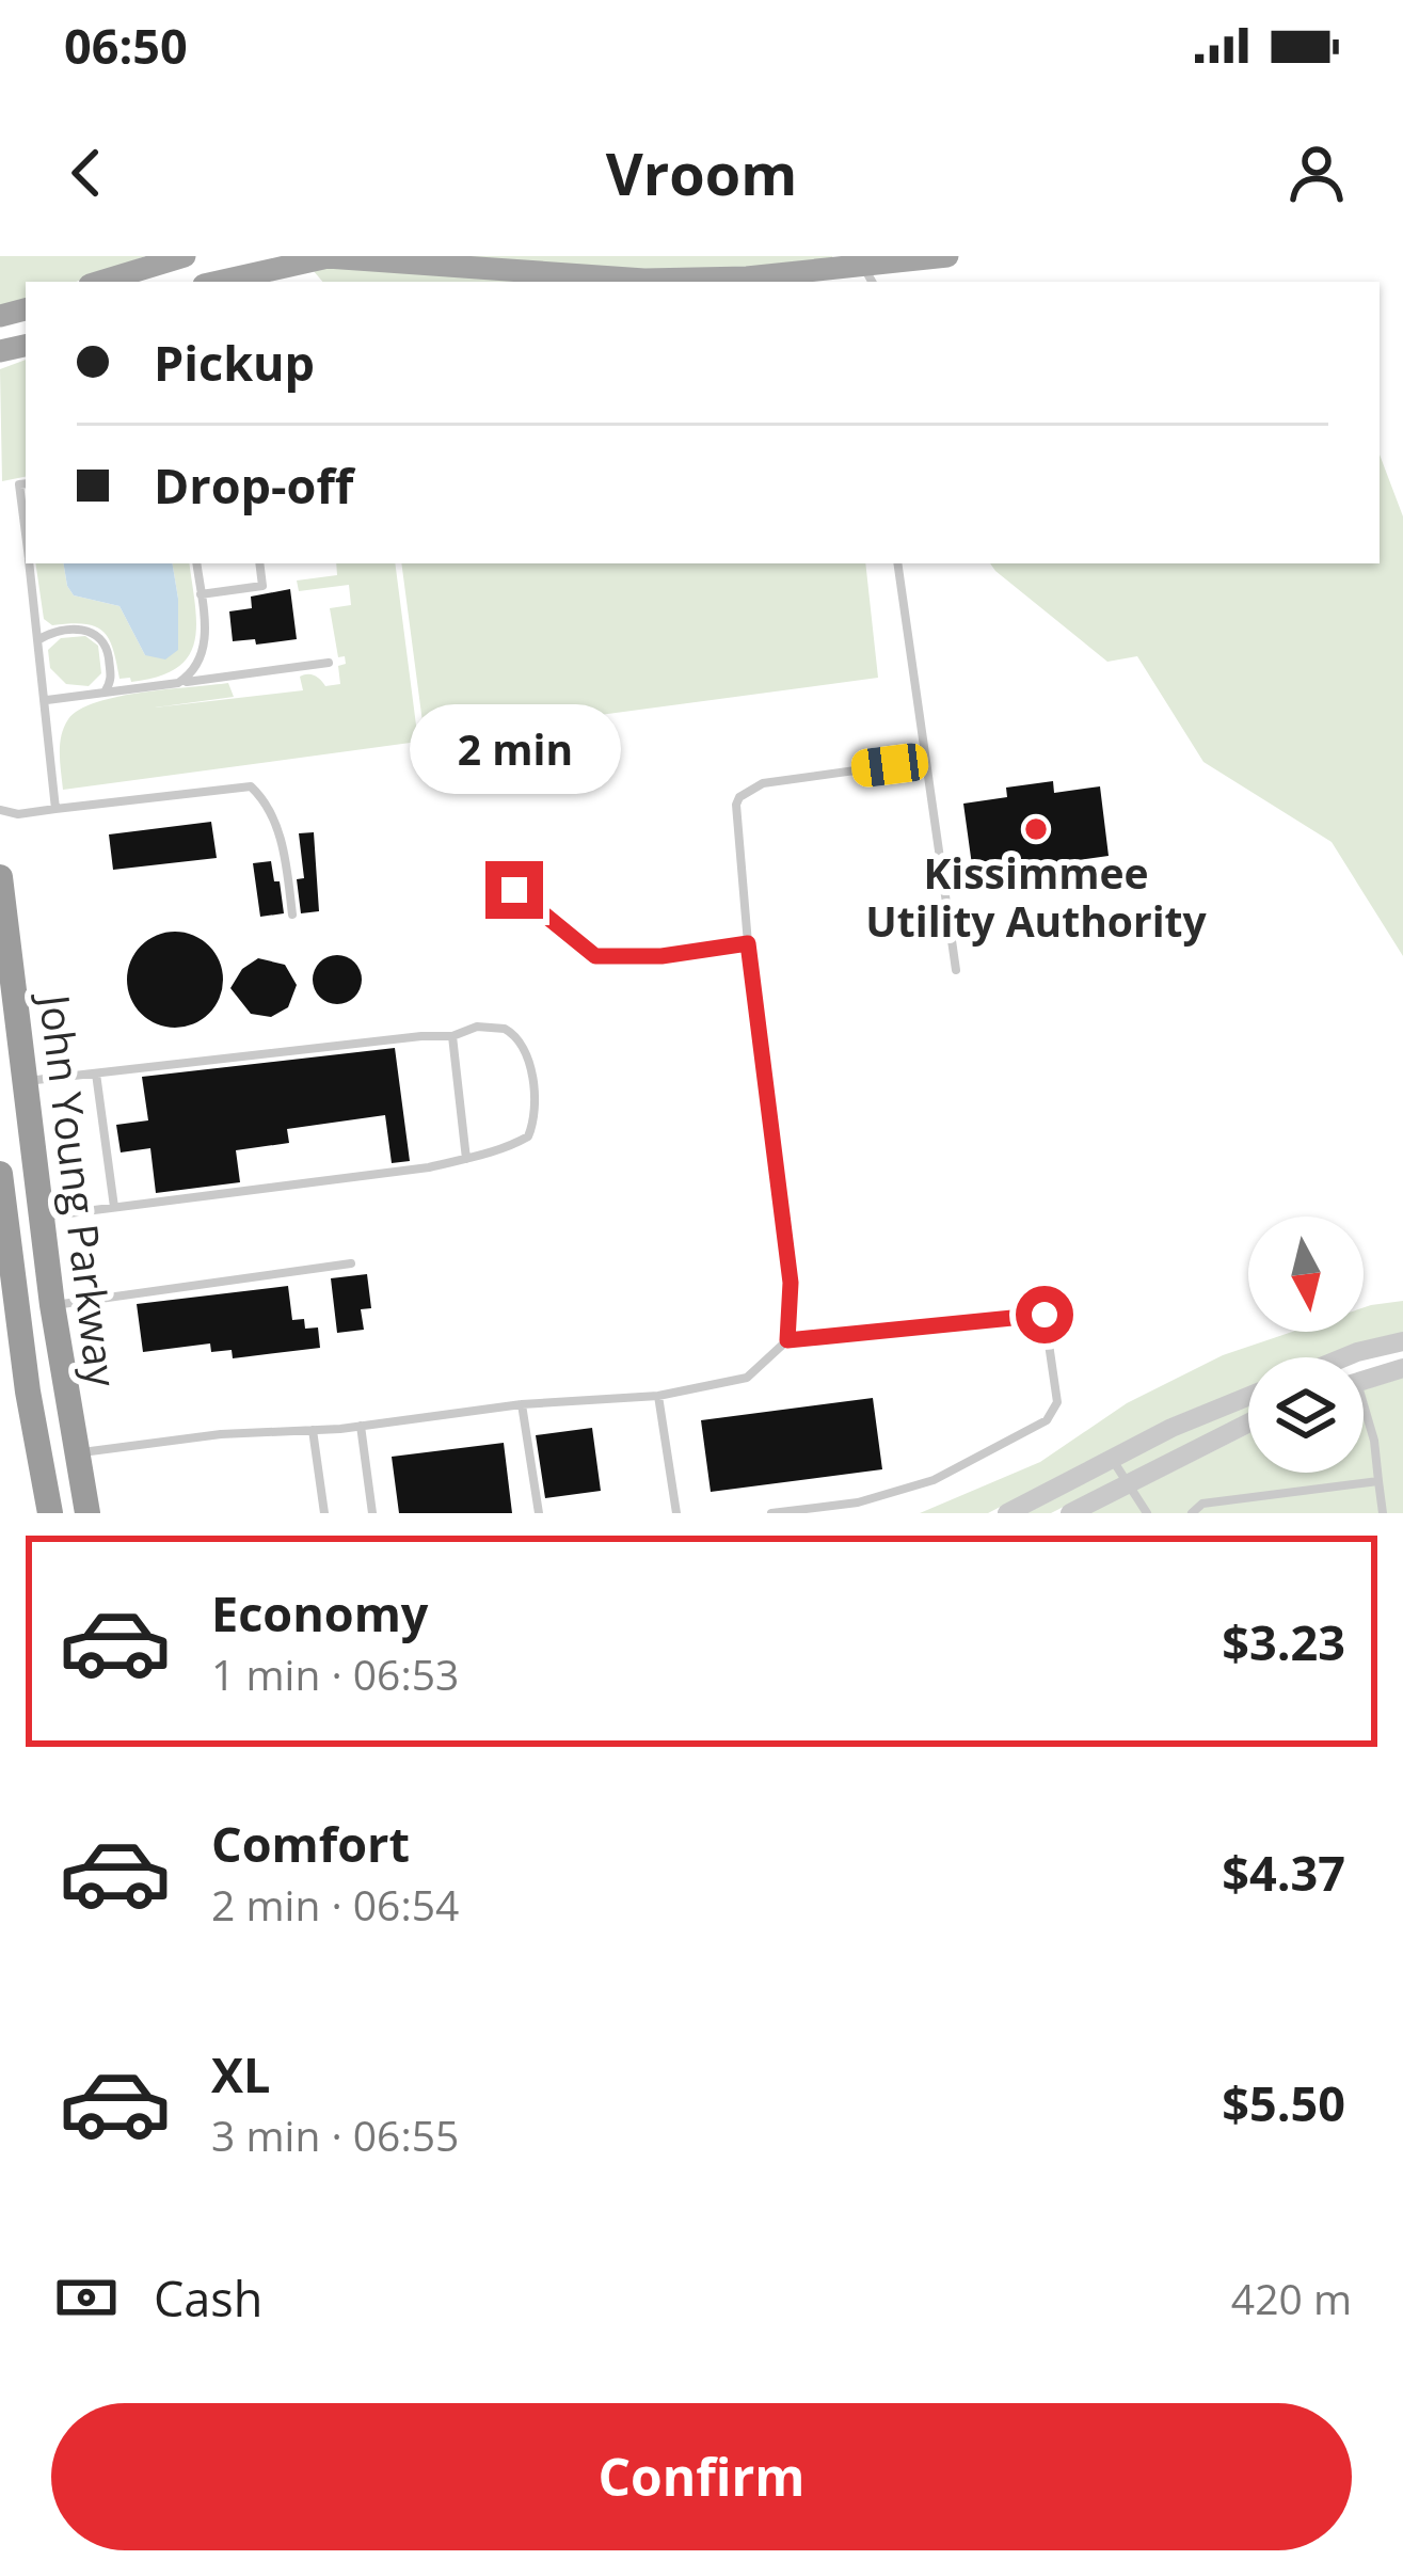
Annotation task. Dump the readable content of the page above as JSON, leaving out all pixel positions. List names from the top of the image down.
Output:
{
  "streets": {
    "highway": ["John Young Parkway"]
  },
  "places": ["Kissimmee Utility Authority"],
  "north": "bottom",
  "page": {
    "status": "06:50",
    "header": "Vroom",
    "banner": ["Pickup", "Drop-off"],
    "bubble": "2 min",
    "list": [
      {
        "name": "Economy",
        "note": "1 min · 06:53",
        "value": "$3.23"
      },
      {
        "name": "Comfort",
        "note": "2 min · 06:54",
        "value": "$4.37"
      },
      {
        "name": "XL",
        "note": "3 min · 06:55",
        "value": "$5.50"
      }
    ],
    "pay": ["Cash", "420 m"],
    "buttons": "Confirm"
  }
}
